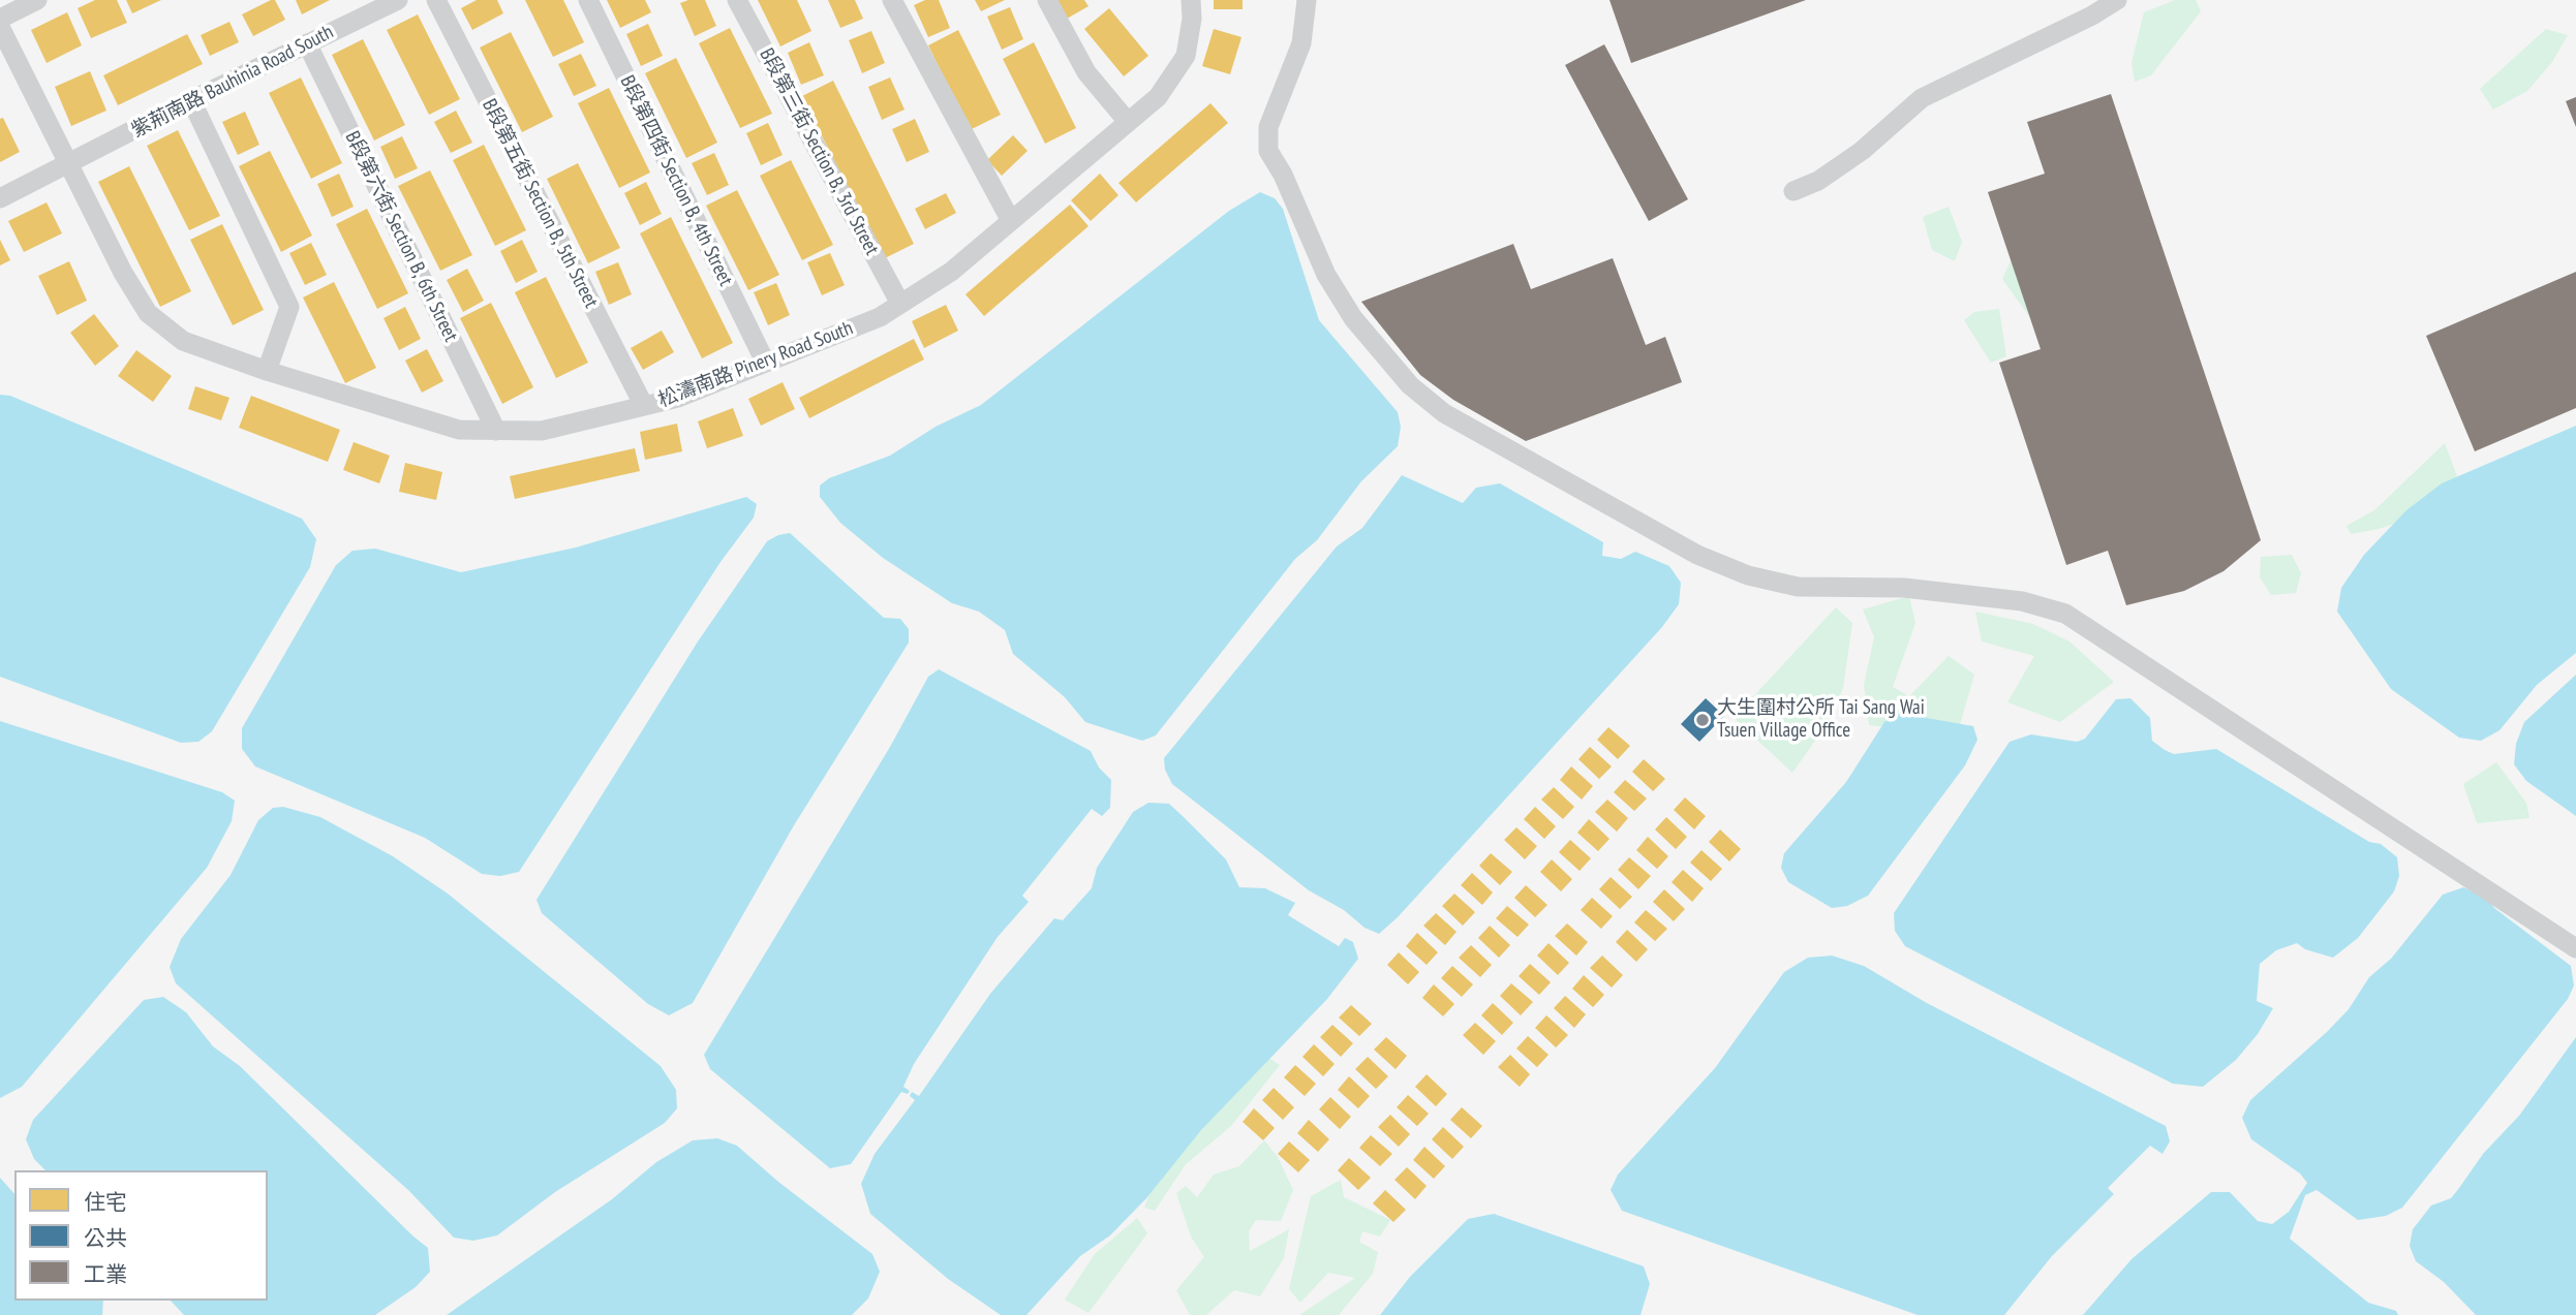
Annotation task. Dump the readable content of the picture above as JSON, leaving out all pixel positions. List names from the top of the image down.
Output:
{
  "streets": {
    "street": [
      "紫荊南路 Bauhinia Road South",
      "B段第三街 Section B, 3rd Street",
      "B段第四街 Section B, 4th Street",
      "B段第五街 Section B, 5th Street",
      "B段第六街 Section B, 6th Street",
      "松濤南路 Pinery Road South"
    ]
  },
  "crossings": [
    ["紫荊南路 Bauhinia Road South", "B段第六街 Section B, 6th Street"],
    ["紫荊南路 Bauhinia Road South", "松濤南路 Pinery Road South"],
    ["B段第三街 Section B, 3rd Street", "松濤南路 Pinery Road South"],
    ["B段第四街 Section B, 4th Street", "松濤南路 Pinery Road South"],
    ["B段第五街 Section B, 5th Street", "松濤南路 Pinery Road South"],
    ["B段第六街 Section B, 6th Street", "松濤南路 Pinery Road South"]
  ],
  "places": ["大生圍村公所 Tai Sang Wai Tsuen Village Office"],
  "legend": ["住宅", "公共", "工業"]
}
